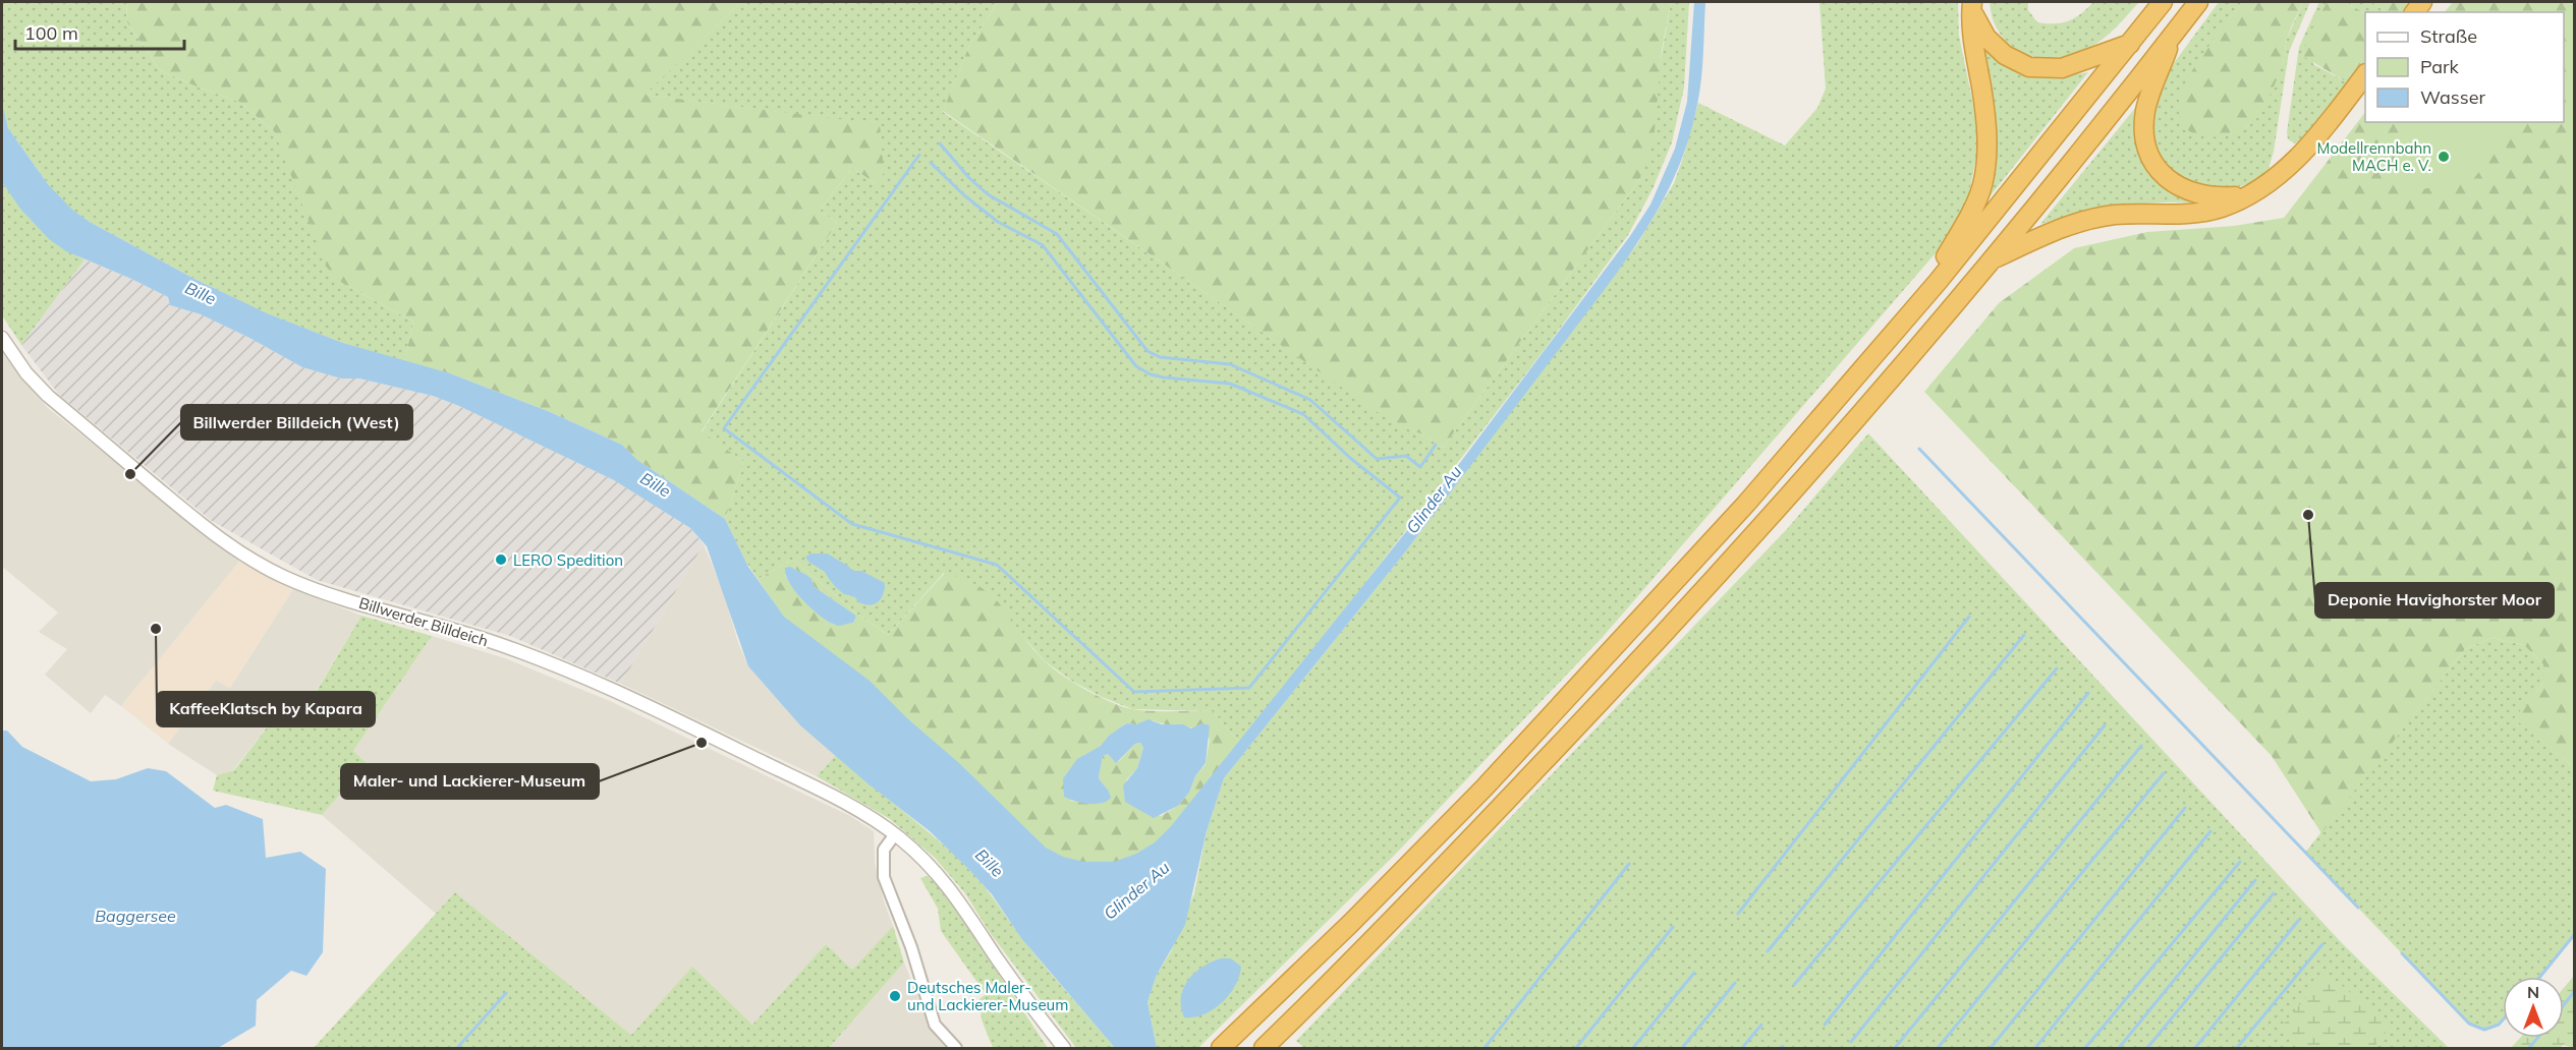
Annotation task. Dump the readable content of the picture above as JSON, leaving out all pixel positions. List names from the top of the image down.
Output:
{
  "streets": {
    "street": ["Billwerder Billdeich"]
  },
  "water": ["Bille", "Glinder Au", "Baggersee"],
  "places": [
    "Modellrennbahn MACH e. V.",
    "Billwerder Billdeich (West)",
    "Deponie Havighorster Moor",
    "LERO Spedition",
    "KaffeeKlatsch by Kapara",
    "Maler- und Lackierer-Museum",
    "Deutsches Maler- und Lackierer-Museum"
  ],
  "legend": ["Straße", "Park", "Wasser"],
  "scale_bar": "100 m",
  "north": "top"
}
